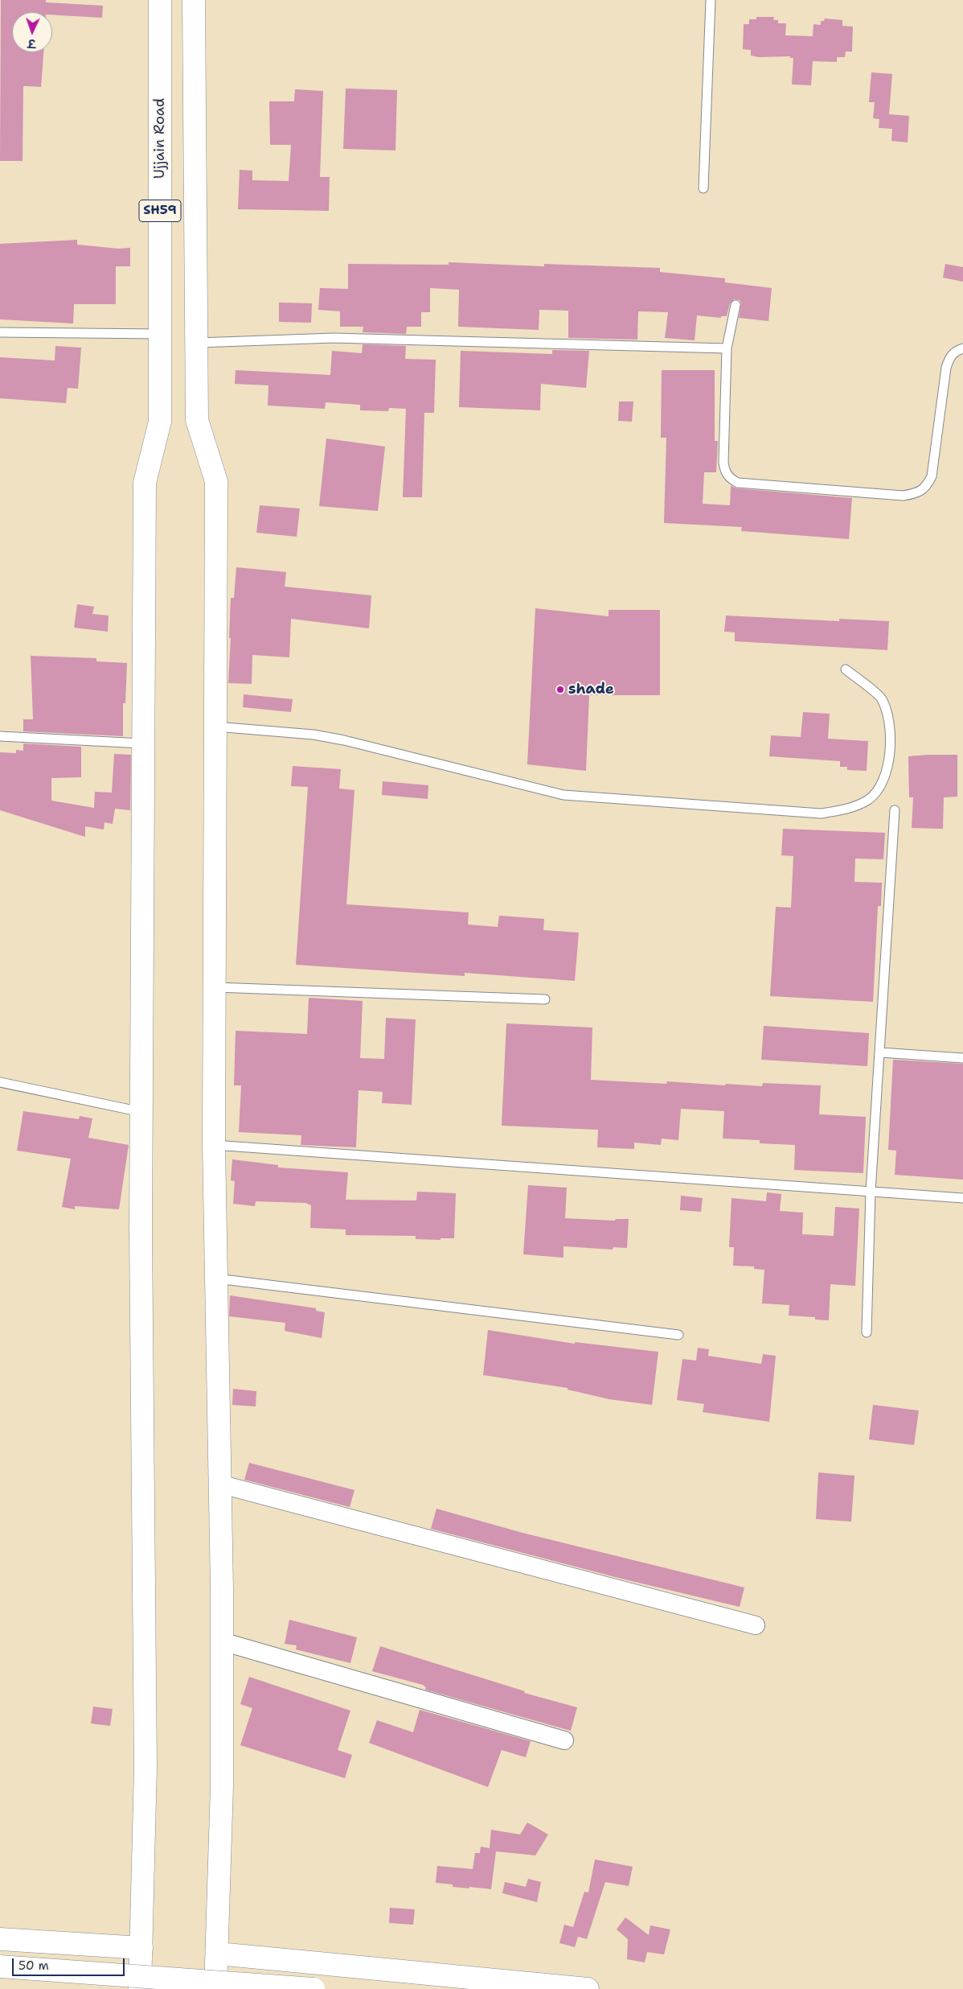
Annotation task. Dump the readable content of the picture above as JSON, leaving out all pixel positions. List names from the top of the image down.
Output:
{
  "streets": {
    "main road": ["Ujjain Road", "SH59"]
  },
  "places": ["shade"],
  "scale_bar": "50 m",
  "north": "bottom"
}
